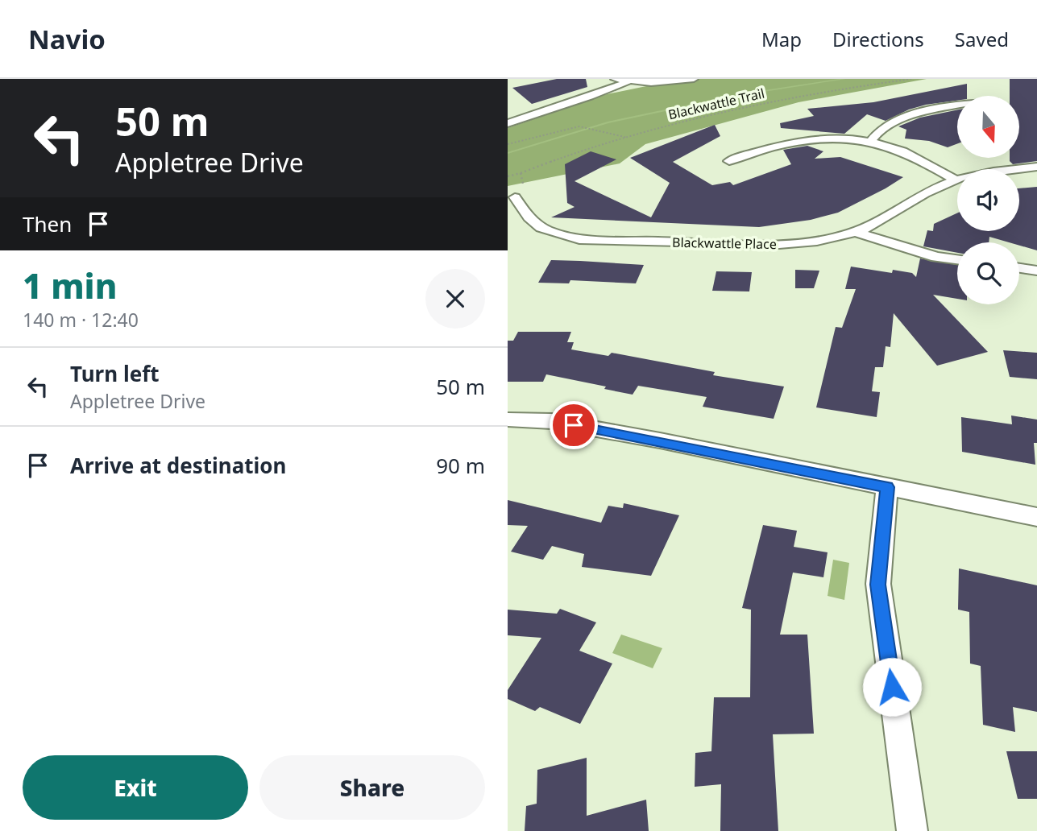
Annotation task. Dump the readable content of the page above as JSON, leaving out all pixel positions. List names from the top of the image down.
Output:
{
  "streets": {
    "street": ["Blackwattle Place"],
    "path": ["Blackwattle Trail"]
  },
  "north": "bottom",
  "page": {
    "header": "Navio",
    "nav": ["Map", "Directions", "Saved"],
    "turn": ["50 m", "Appletree Drive"],
    "then": "Then",
    "heading": ["1 min", "140 m · 12:40"],
    "list": [
      {
        "name": "Turn left",
        "note": "Appletree Drive",
        "value": "50 m"
      },
      {
        "name": "Arrive at destination",
        "value": "90 m"
      }
    ],
    "buttons": ["Exit", "Share"]
  }
}
